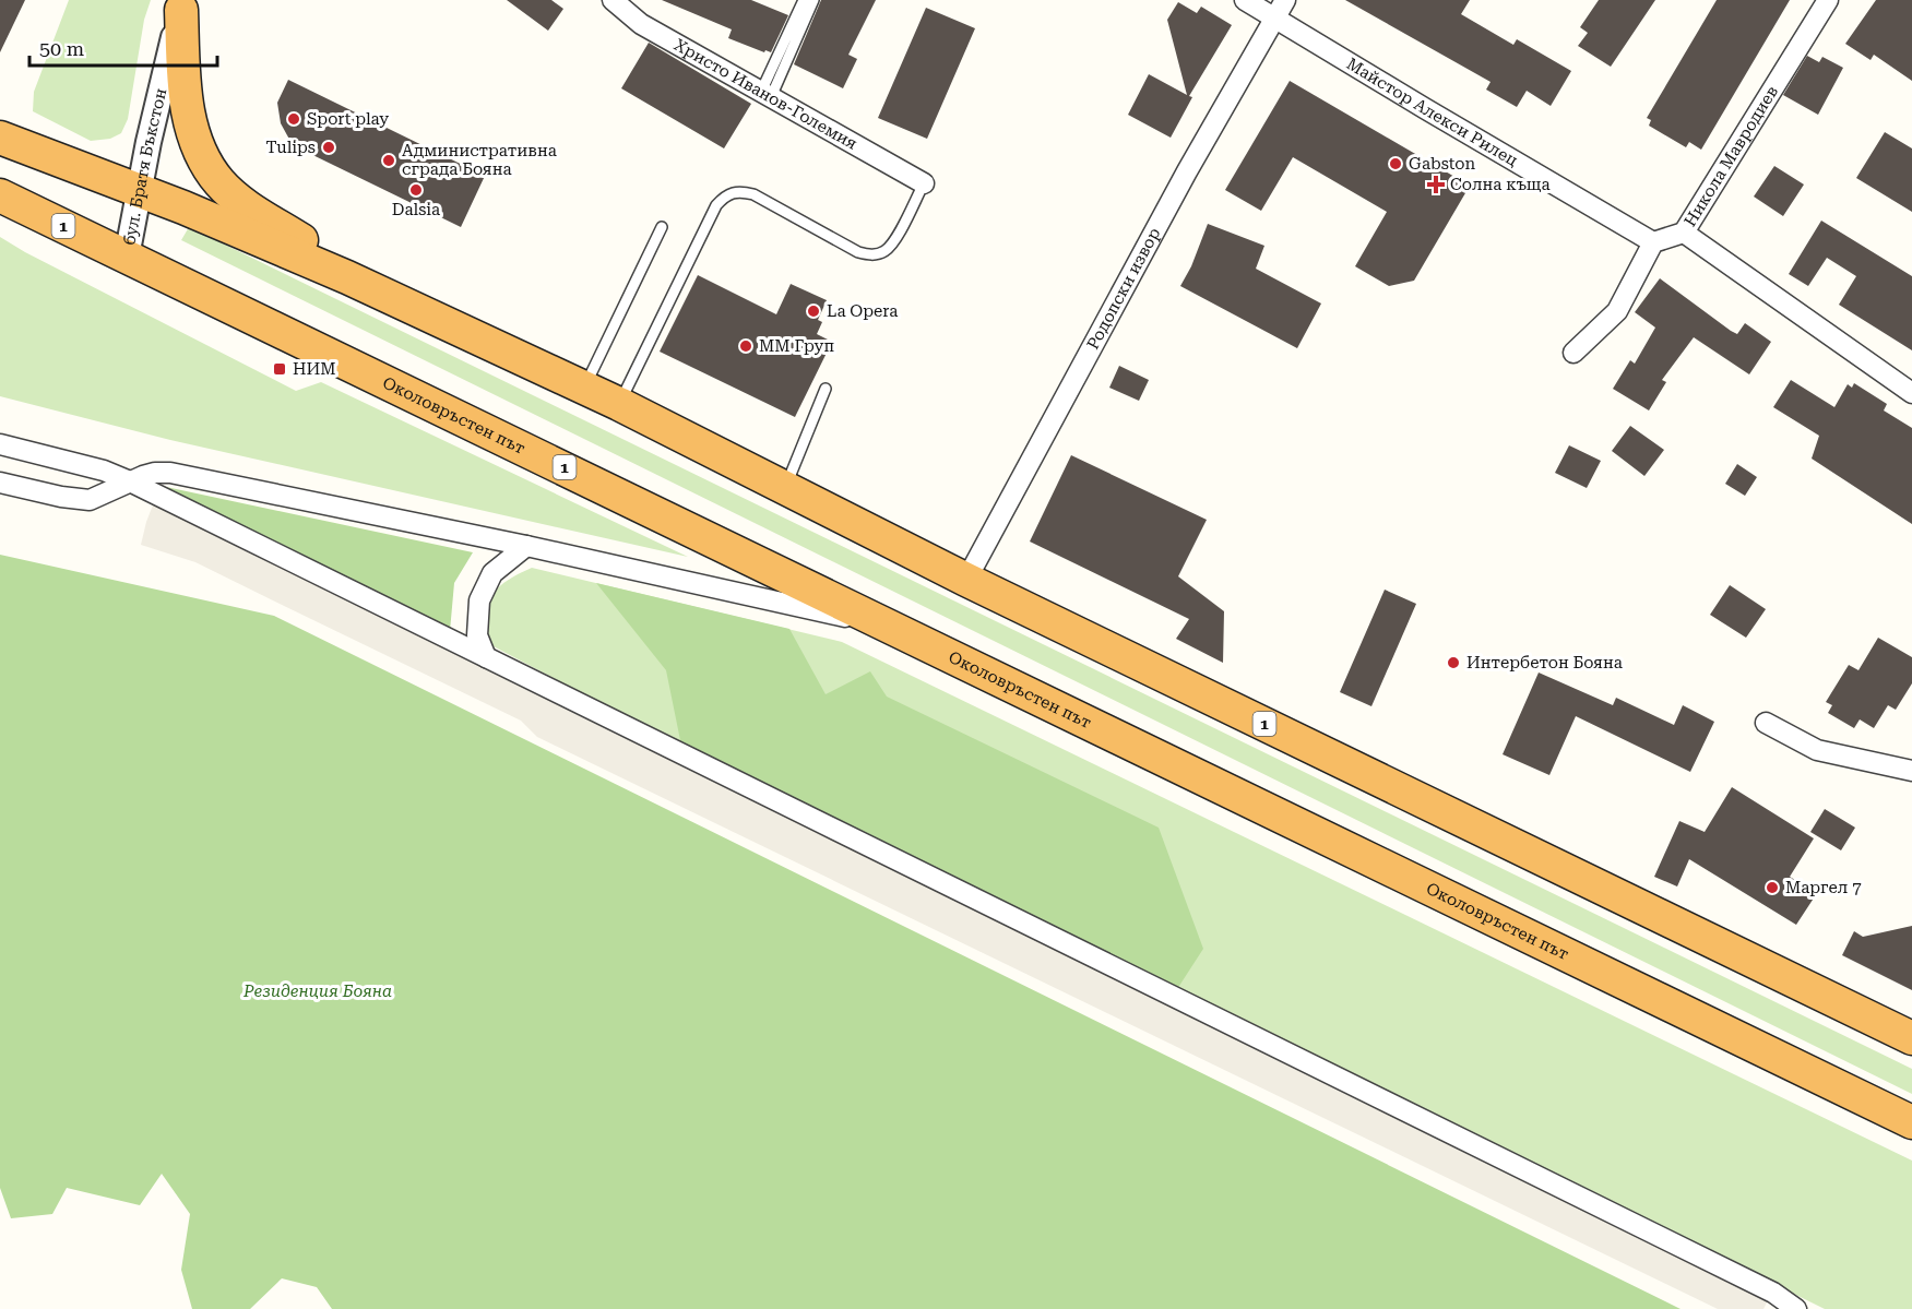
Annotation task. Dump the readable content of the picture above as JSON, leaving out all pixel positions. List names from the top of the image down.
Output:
{
  "streets": {
    "highway": ["1", "Околовръстен път"],
    "street": [
      "Христо Иванов-Големия",
      "Майстор Алекси Рилец",
      "Никола Мавродиев",
      "бул. Братя Бъкстон",
      "Родопски извор"
    ]
  },
  "crossings": [
    ["Майстор Алекси Рилец", "Никола Мавродиев"],
    ["Майстор Алекси Рилец", "Родопски извор"],
    ["бул. Братя Бъкстон", "1"],
    ["бул. Братя Бъкстон", "Околовръстен път"],
    ["1", "Родопски извор"],
    ["1", "Околовръстен път"]
  ],
  "parks": ["Резиденция Бояна"],
  "places": {
    "other": [
      "Sport play",
      "Tulips",
      "Административна сграда Бояна",
      "Gabston",
      "Dalsia",
      "La Opera",
      "ММ Груп",
      "Интербетон Бояна",
      "Маргел 7"
    ],
    "health": ["Солна къща"],
    "transit": ["НИМ"]
  },
  "scale_bar": "50 m"
}
